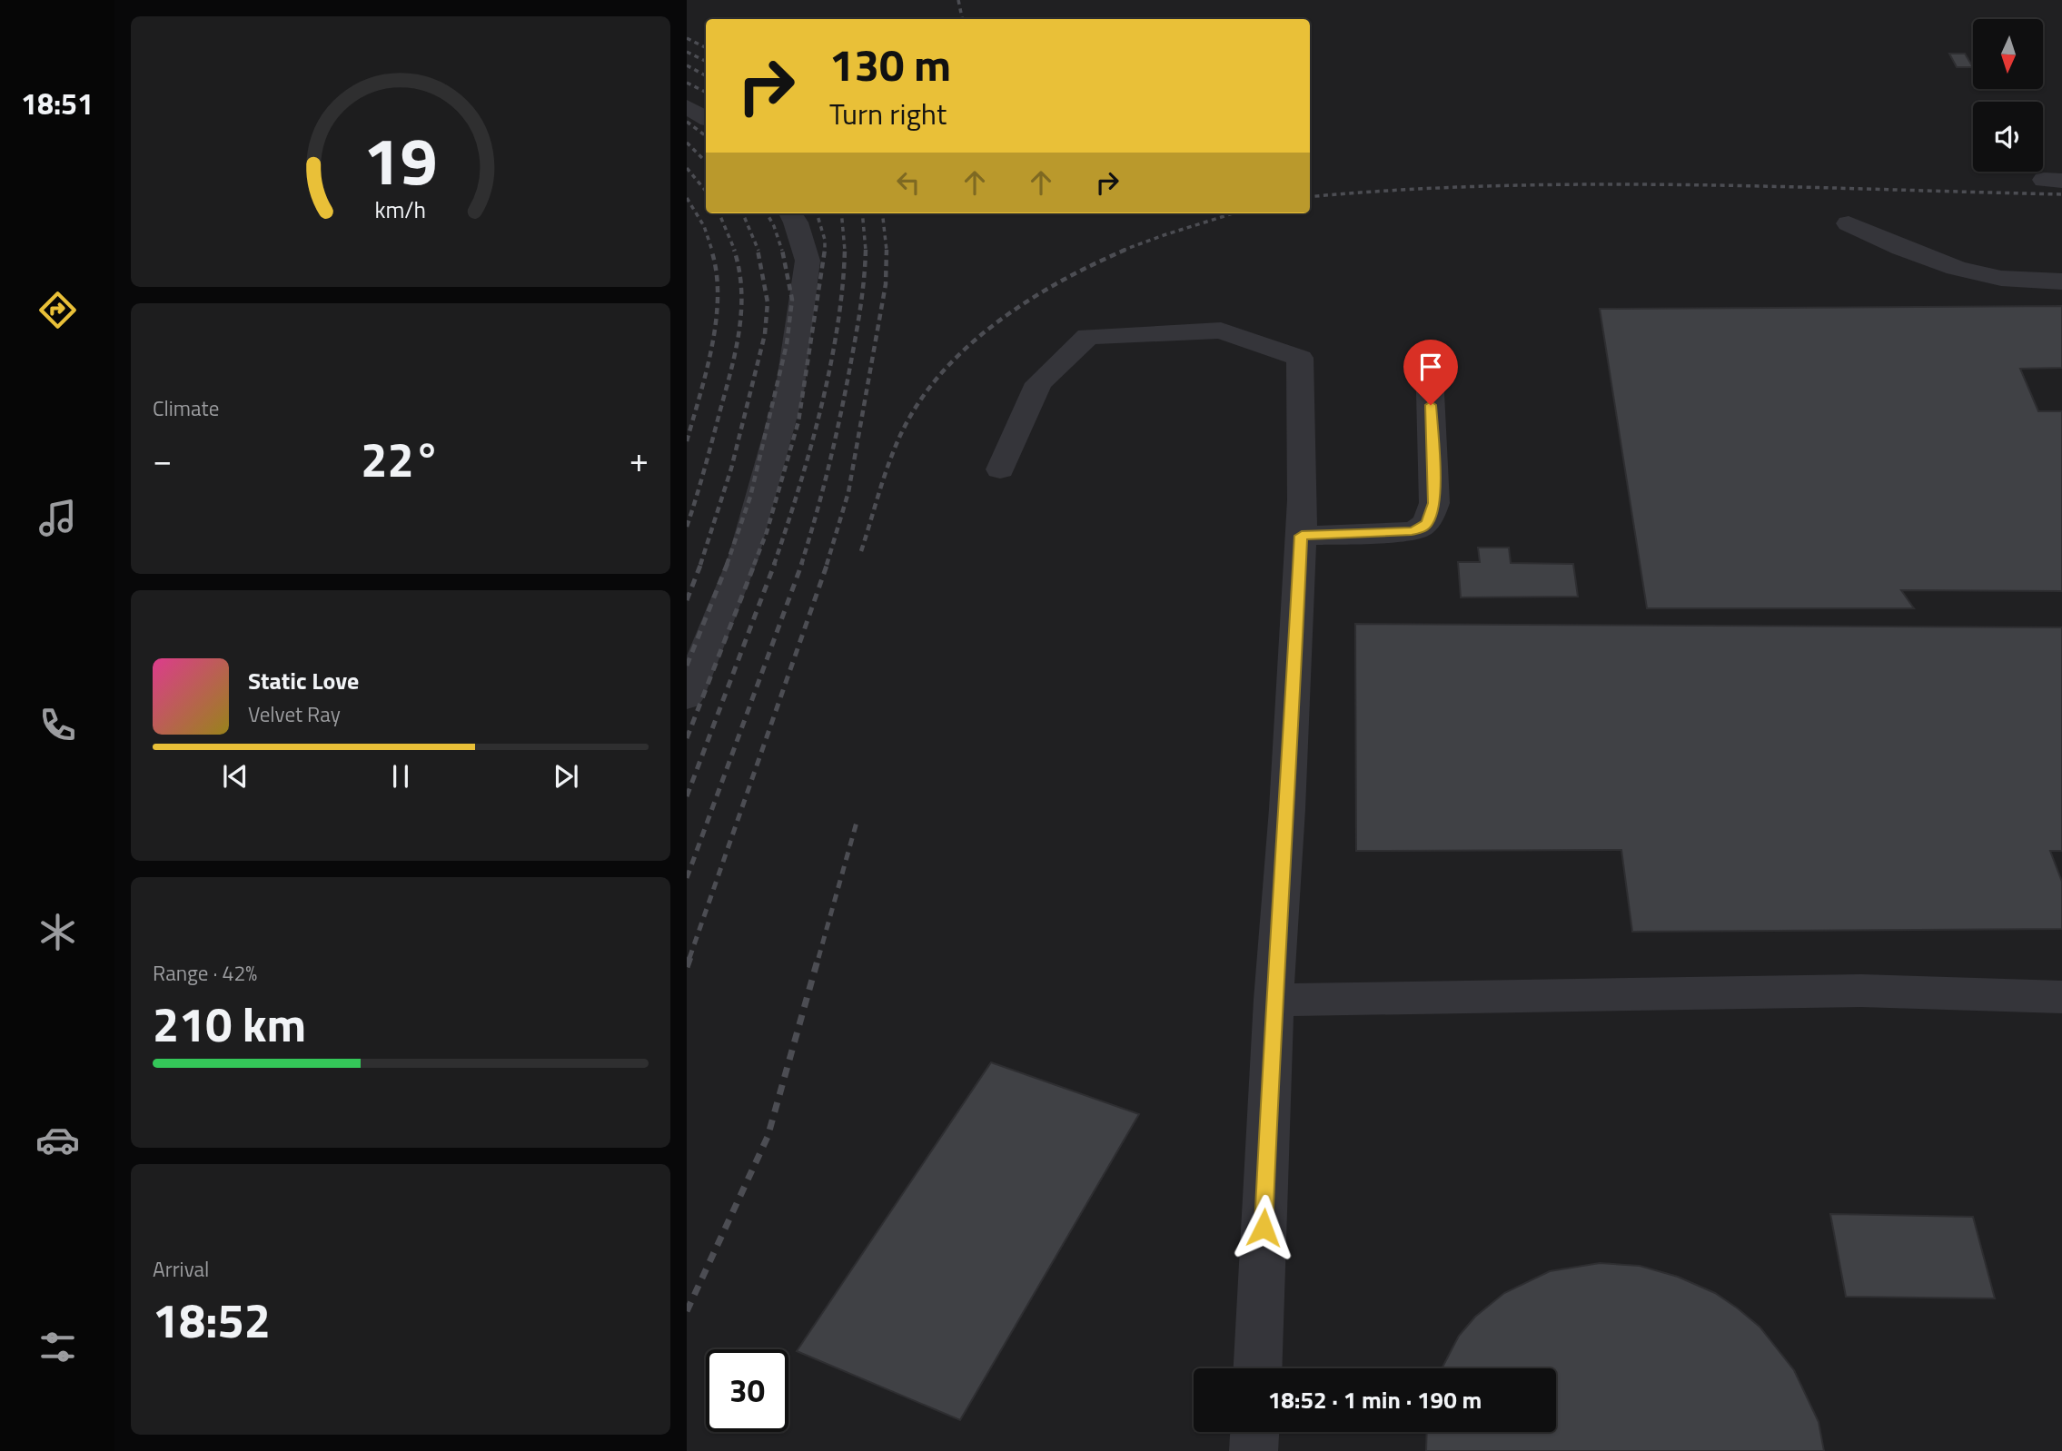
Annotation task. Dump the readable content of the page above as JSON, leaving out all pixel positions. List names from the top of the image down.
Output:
{
  "north": "bottom",
  "page": {
    "tabs": "18:51",
    "turn": ["130 m", "Turn right"],
    "tile": [
      "Climate",
      ["Range · 42%", "210 km"],
      ["Arrival", "18:52"]
    ],
    "heat": ["−", "22°", "+"],
    "song": ["Static Love", "Velvet Ray"],
    "limit": "30",
    "trip": "18:52 · 1 min · 190 m",
    "gauge": ["19", "km/h"]
  }
}
